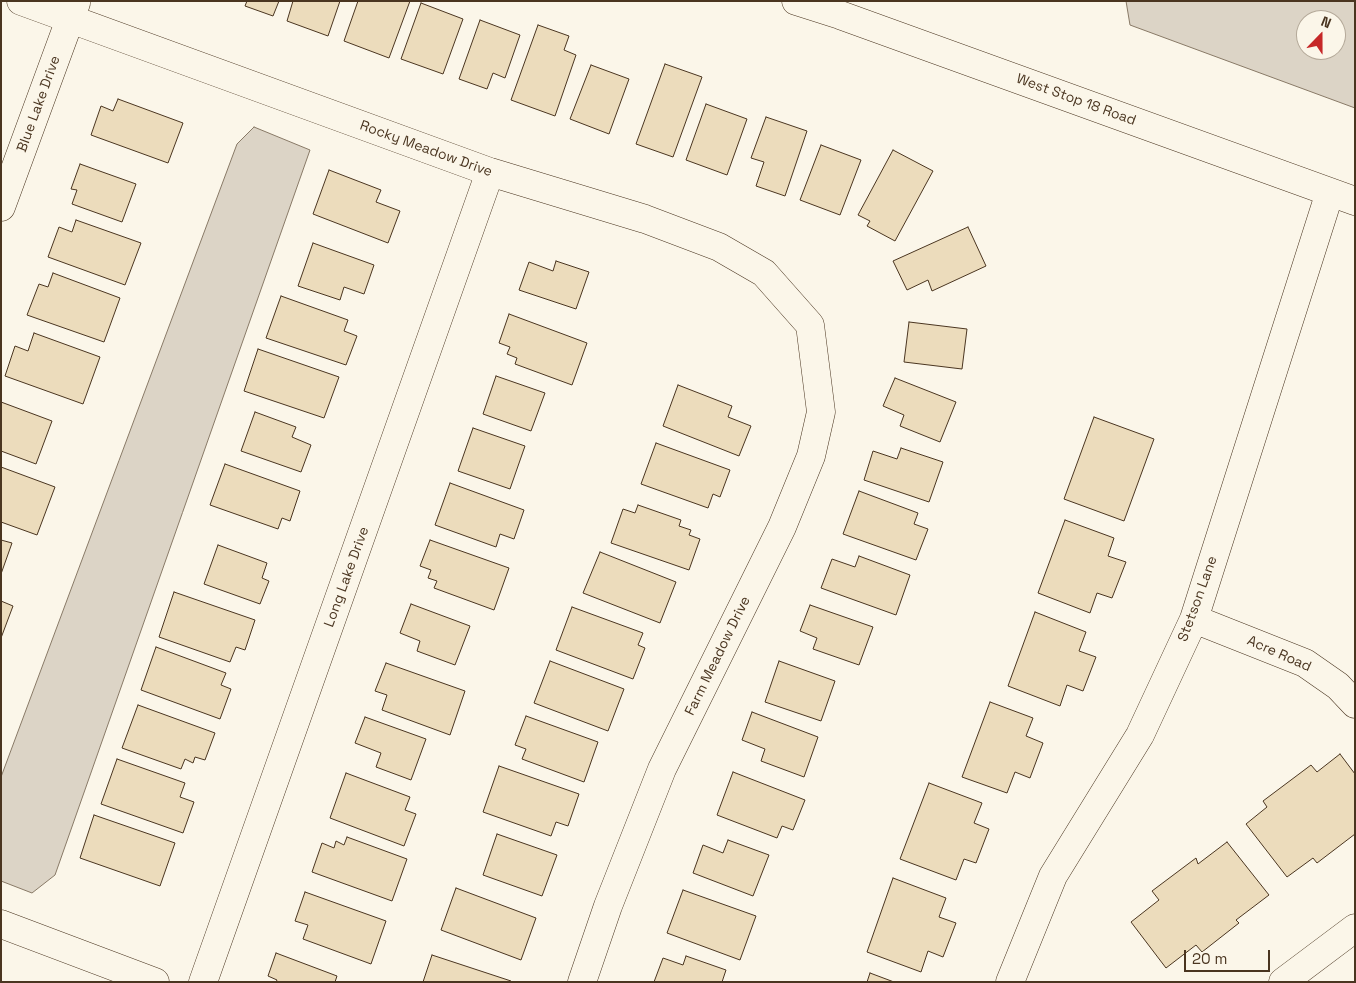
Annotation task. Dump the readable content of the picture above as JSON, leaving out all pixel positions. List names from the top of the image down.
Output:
{
  "streets": {
    "street": [
      "West Stop 18 Road",
      "Blue Lake Drive",
      "Rocky Meadow Drive",
      "Long Lake Drive",
      "Stetson Lane",
      "Acre Road",
      "Farm Meadow Drive"
    ]
  },
  "crossings": [
    ["West Stop 18 Road", "Stetson Lane"],
    ["Blue Lake Drive", "Rocky Meadow Drive"],
    ["Rocky Meadow Drive", "Long Lake Drive"],
    ["Rocky Meadow Drive", "Farm Meadow Drive"],
    ["Stetson Lane", "Acre Road"]
  ],
  "scale_bar": "20 m",
  "north": "top"
}
